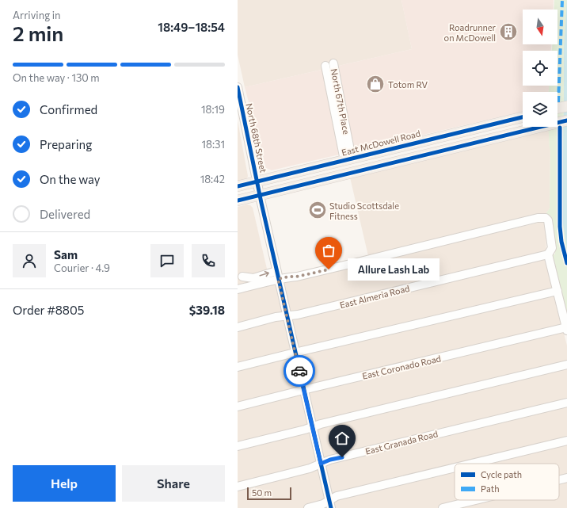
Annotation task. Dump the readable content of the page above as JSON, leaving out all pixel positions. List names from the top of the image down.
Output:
{
  "streets": {
    "main road": ["East McDowell Road"],
    "street": [
      "North 67th Place",
      "North 68th Street",
      "East Almeria Road",
      "East Coronado Road",
      "East Granada Road"
    ]
  },
  "crossings": [
    ["North 67th Place", "East McDowell Road"],
    ["North 68th Street", "East McDowell Road"],
    ["North 68th Street", "East Almeria Road"],
    ["North 68th Street", "East Coronado Road"],
    ["North 68th Street", "East Granada Road"]
  ],
  "places": {
    "building": ["Roadrunner on McDowell"],
    "shop": ["Totom RV"],
    "sports": ["Studio Scottsdale Fitness"],
    "other": ["Allure Lash Lab"]
  },
  "legend": ["Cycle path", "Path"],
  "scale_bar": "50 m",
  "north": "bottom",
  "page": {
    "heading": ["2 min", "Arriving in", "18:49–18:54"],
    "panel": [
      "Sam",
      "Courier · 4.9",
      "Order #8805",
      "$39.18"
    ],
    "bar": "On the way · 130 m",
    "list": [
      ["Confirmed", "18:19"],
      ["Preparing", "18:31"],
      ["On the way", "18:42"],
      "Delivered"
    ],
    "bubble": "Allure Lash Lab",
    "buttons": ["Help", "Share"],
    "scale": "50 m"
  }
}
